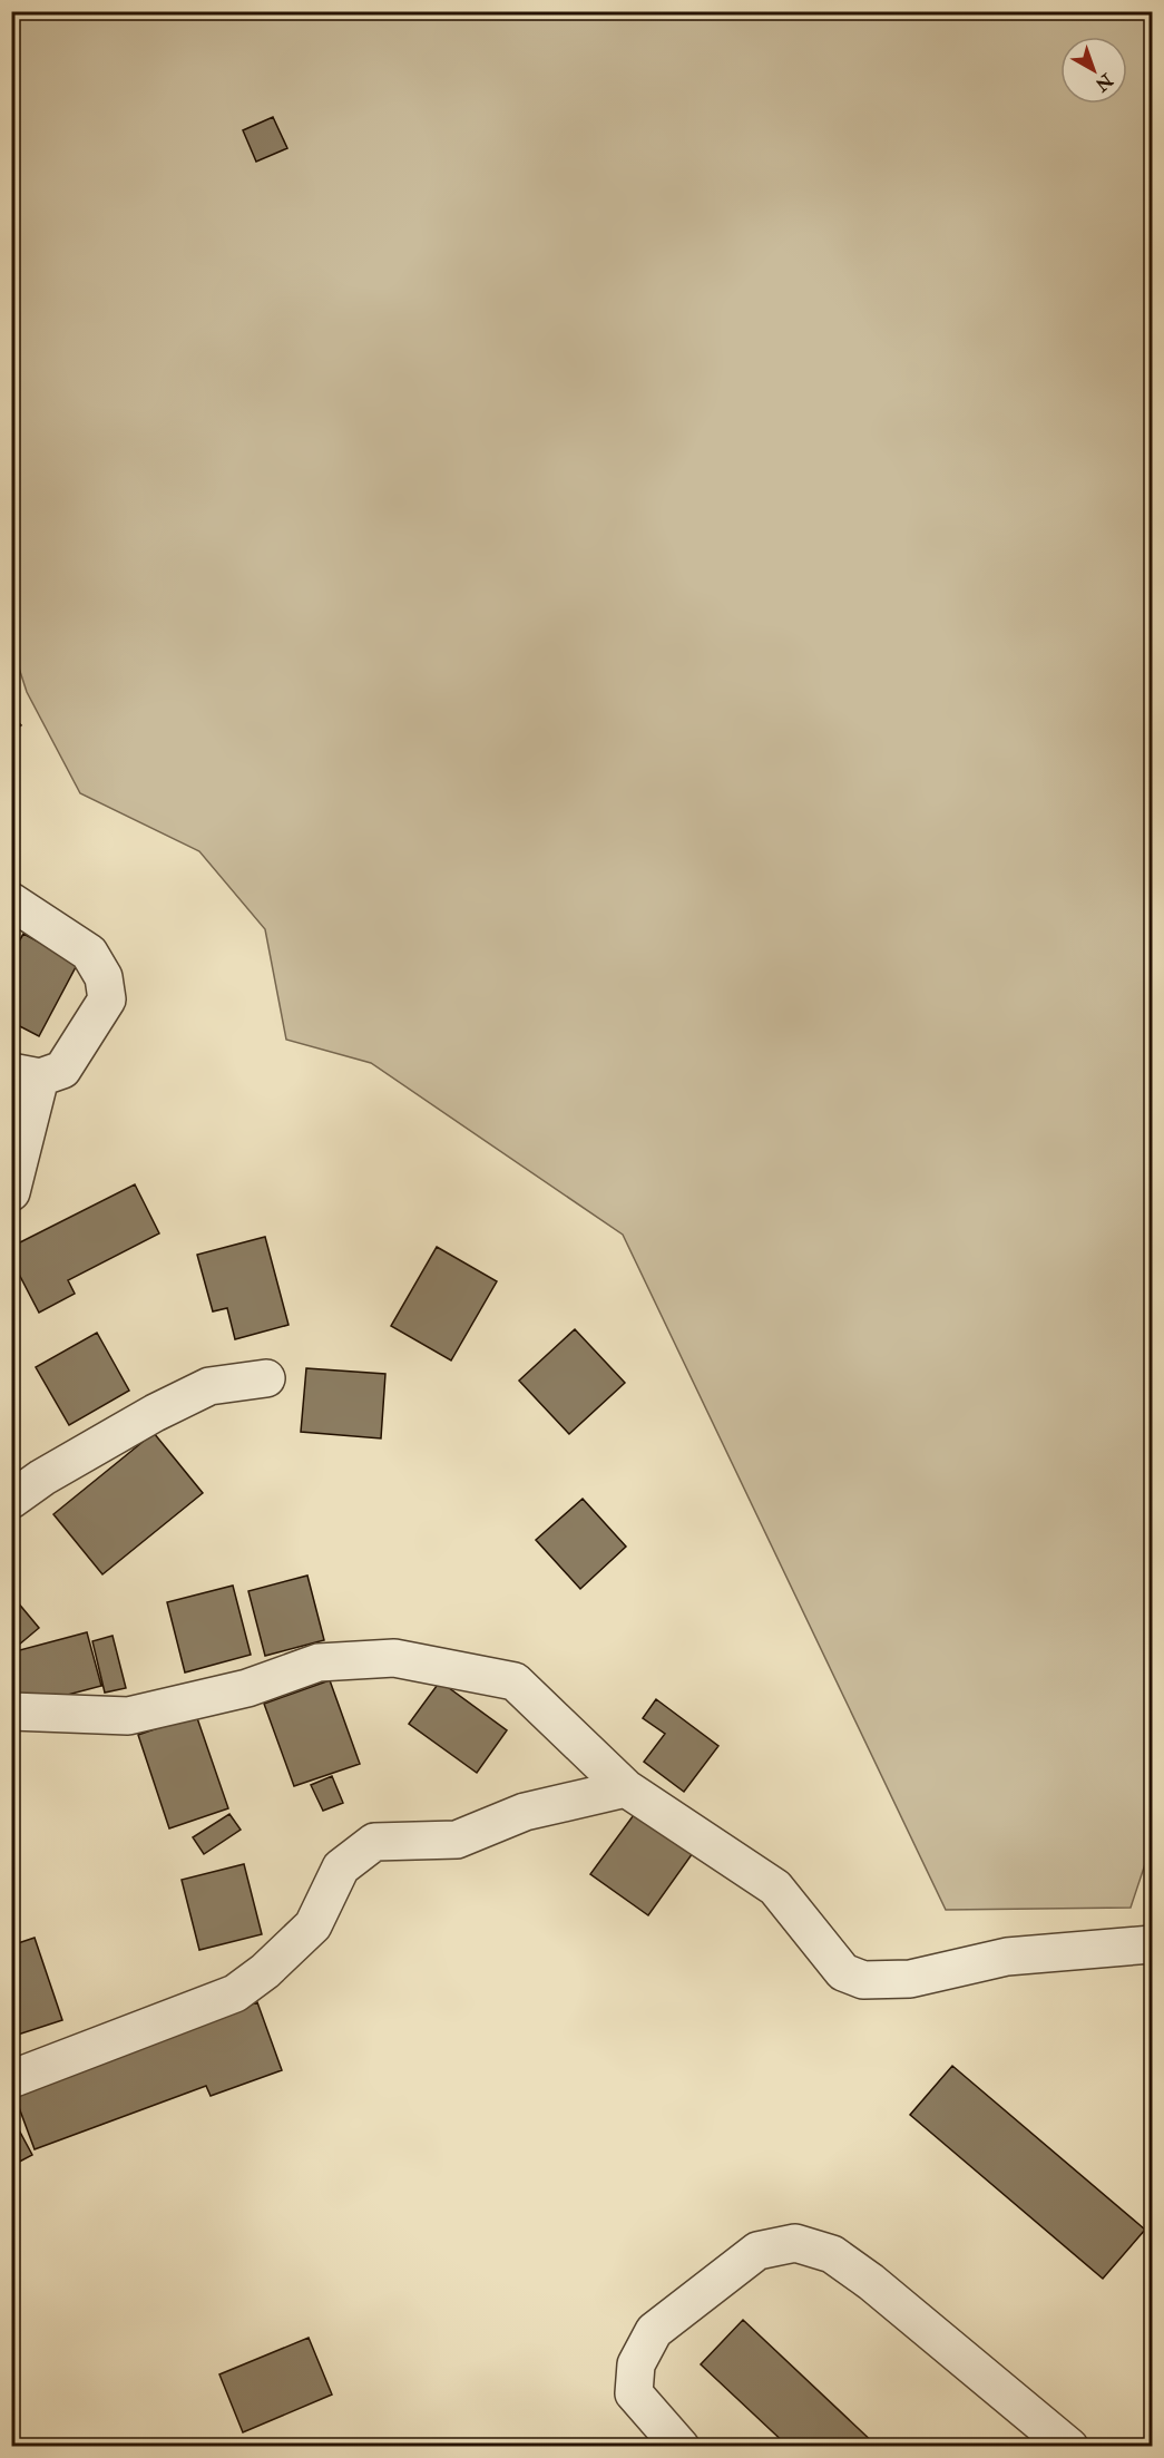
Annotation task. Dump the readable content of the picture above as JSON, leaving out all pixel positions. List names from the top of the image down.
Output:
{
  "north": "bottom right"
}
